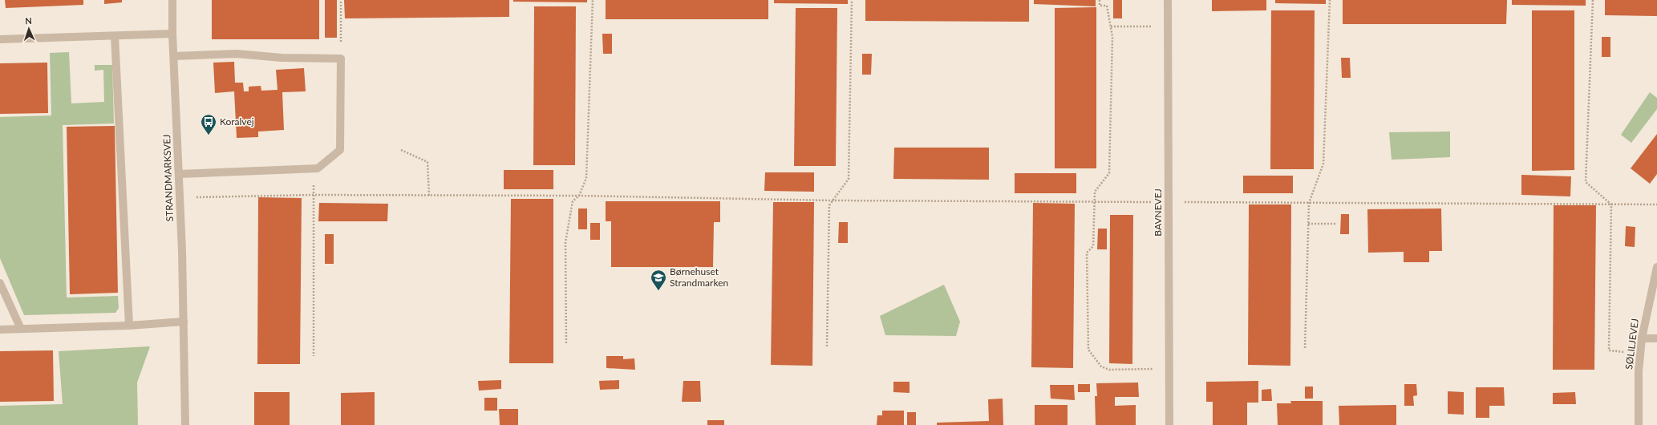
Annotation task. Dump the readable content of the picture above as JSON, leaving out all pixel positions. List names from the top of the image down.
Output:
{
  "streets": {
    "street": ["STRANDMARKSVEJ", "BAVNEVEJ", "SØLILJEVEJ"]
  },
  "places": {
    "bus stop": ["Koralvej"],
    "school or university": ["Børnehuset Strandmarken"]
  },
  "north": "top"
}
